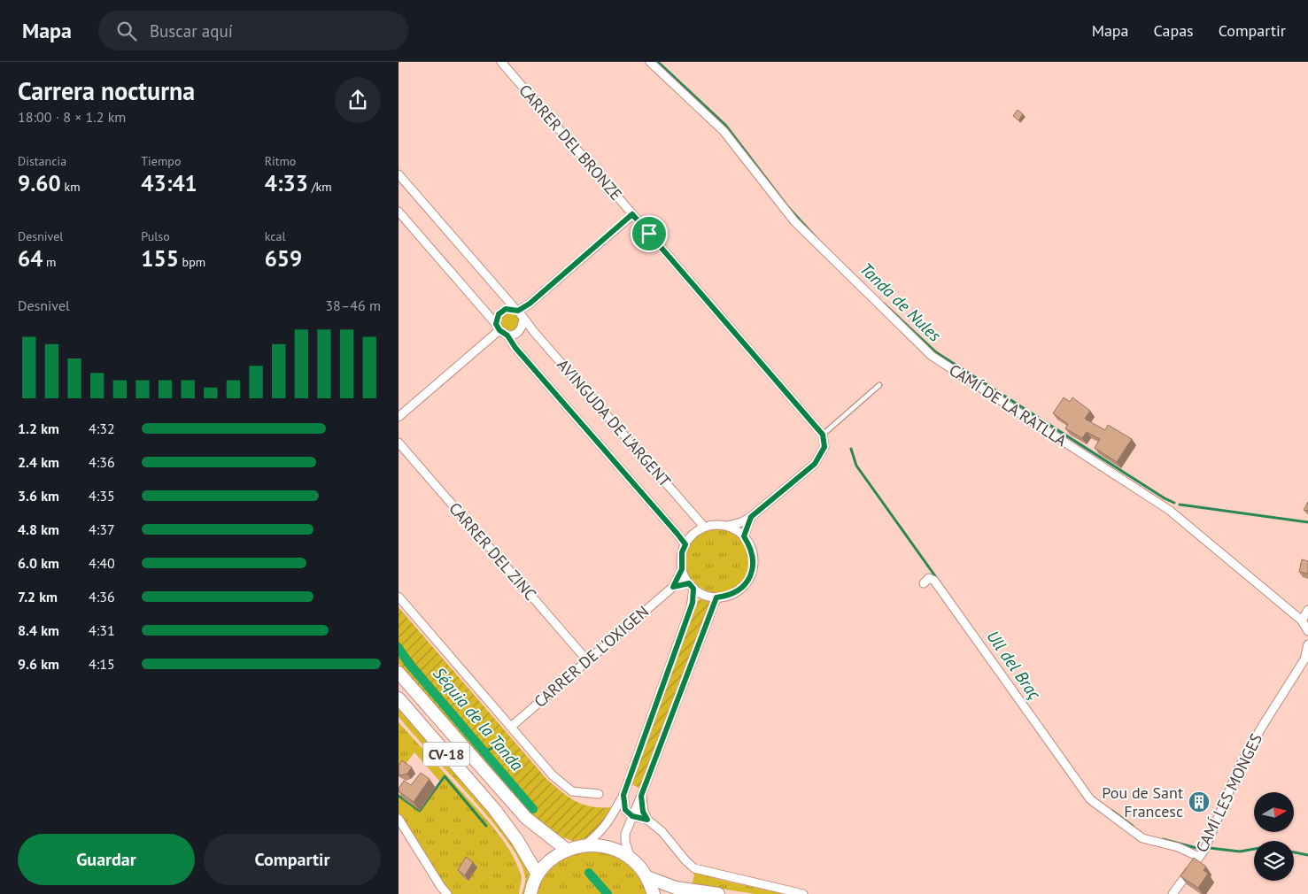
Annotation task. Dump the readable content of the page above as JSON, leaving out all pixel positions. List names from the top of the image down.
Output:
{
  "streets": {
    "main road": ["CV-18"],
    "street": [
      "CARRER DEL BRONZE",
      "CAMÍ DE LA RATLLA",
      "AVINGUDA DE L'ARGENT",
      "CARRER DEL ZINC",
      "CARRER DE L'OXIGEN",
      "CAMÍ LES MONGES"
    ]
  },
  "crossings": [
    ["AVINGUDA DE L'ARGENT", "CARRER DE L'OXIGEN"],
    ["CARRER DEL ZINC", "CARRER DE L'OXIGEN"]
  ],
  "water": ["Tanda de Nules", "Ull del Braç", "Séquia de la Tanda"],
  "places": {
    "building": ["Pou de Sant Francesc"]
  },
  "north": "right",
  "page": {
    "header": "Mapa",
    "search": "Buscar aquí",
    "nav": ["Mapa", "Capas", "Compartir"],
    "heading": ["Carrera nocturna", "18:00 · 8 × 1.2 km"],
    "stats": [
      ["Distancia", "9.60 km"],
      ["Tiempo", "43:41"],
      ["Ritmo", "4:33 /km"],
      ["Desnivel", "64 m"],
      ["Pulso", "155 bpm"],
      ["kcal", "659"]
    ],
    "chart": ["Desnivel", "38–46 m"],
    "list": [
      {
        "name": "1.2 km",
        "note": "4:32"
      },
      {
        "name": "2.4 km",
        "note": "4:36"
      },
      {
        "name": "3.6 km",
        "note": "4:35"
      },
      {
        "name": "4.8 km",
        "note": "4:37"
      },
      {
        "name": "6.0 km",
        "note": "4:40"
      },
      {
        "name": "7.2 km",
        "note": "4:36"
      },
      {
        "name": "8.4 km",
        "note": "4:31"
      },
      {
        "name": "9.6 km",
        "note": "4:15"
      }
    ],
    "buttons": ["Guardar", "Compartir"]
  }
}
